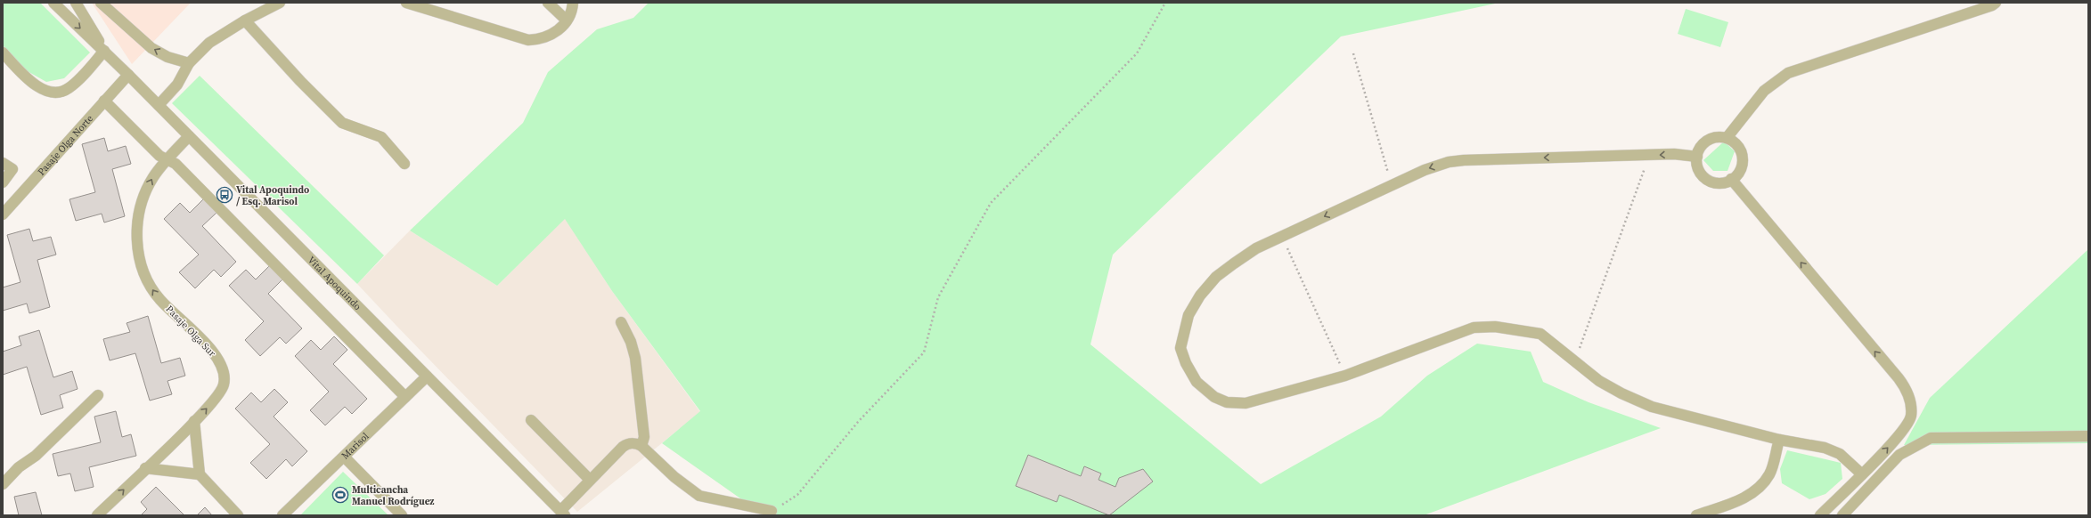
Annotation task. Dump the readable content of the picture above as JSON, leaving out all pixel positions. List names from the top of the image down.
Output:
{
  "streets": {
    "street": [
      "Pasaje Olga Norte",
      "Vital Apoquindo",
      "Pasaje Olga Sur",
      "Marisol"
    ]
  },
  "crossings": [
    ["Pasaje Olga Norte", "Vital Apoquindo"],
    ["Vital Apoquindo", "Pasaje Olga Sur"],
    ["Vital Apoquindo", "Marisol"]
  ],
  "one_way": ["Pasaje Olga Sur"],
  "places": {
    "bus stop": ["Vital Apoquindo / Esq. Marisol"],
    "sports": ["Multicancha Manuel Rodríguez"]
  }
}
